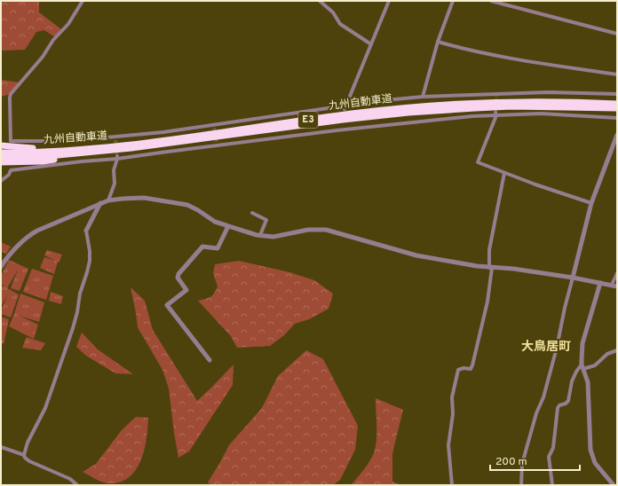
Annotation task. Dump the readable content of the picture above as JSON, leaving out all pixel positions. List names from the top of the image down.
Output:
{
  "streets": {
    "highway": ["九州自動車道", "E3"]
  },
  "districts": ["大鳥居町"],
  "scale_bar": "200 m"
}
